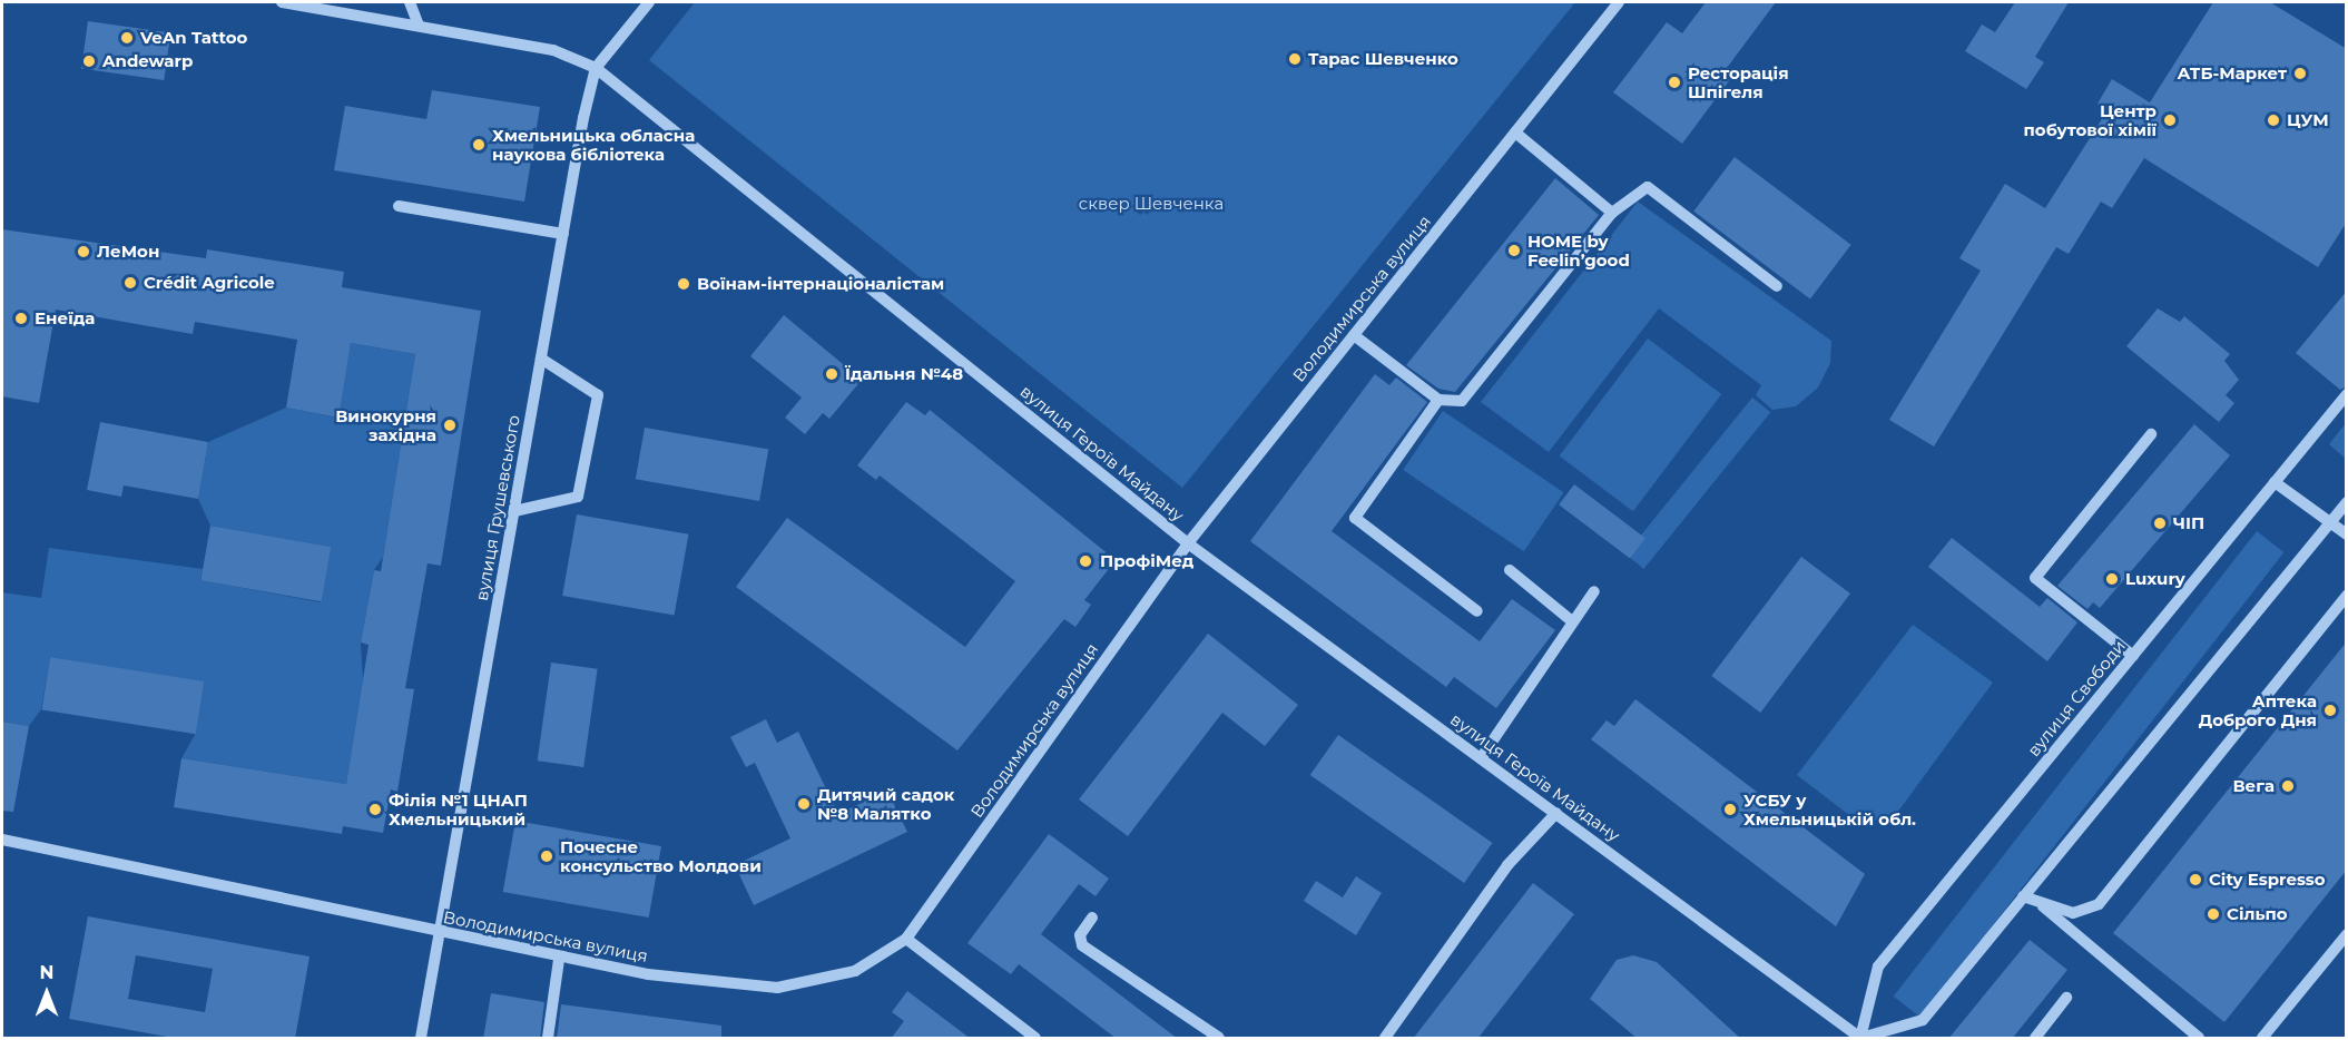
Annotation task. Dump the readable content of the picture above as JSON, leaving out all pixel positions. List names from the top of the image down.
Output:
{
  "streets": {
    "street": [
      "Володимирська вулиця",
      "вулиця Героїв Майдану",
      "вулиця Грушевського",
      "вулиця Свободи"
    ]
  },
  "crossings": [
    ["Володимирська вулиця", "вулиця Героїв Майдану"],
    ["Володимирська вулиця", "вулиця Грушевського"],
    ["вулиця Героїв Майдану", "вулиця Грушевського"],
    ["вулиця Героїв Майдану", "вулиця Свободи"]
  ],
  "parks": ["сквер Шевченка"],
  "places": [
    "VeAn Tattoo",
    "Тарас Шевченко",
    "Andewarp",
    "АТБ-Маркет",
    "Ресторація Шпігеля",
    "Центр побутової хімії",
    "ЦУМ",
    "Хмельницька обласна наукова бібліотека",
    "HOME by Feelin’good",
    "ЛеМон",
    "Crédit Agricole",
    "Воїнам-інтернаціоналістам",
    "Енеїда",
    "Їдальня №48",
    "Винокурня західна",
    "ЧІП",
    "ПрофіМед",
    "Luxury",
    "Аптека Доброго Дня",
    "Вега",
    "Дитячий садок №8 Малятко",
    "Філія №1 ЦНАП Хмельницький",
    "УСБУ у Хмельницькій обл.",
    "Почесне консульство Молдови",
    "City Espresso",
    "Сільпо"
  ],
  "north": "top"
}
